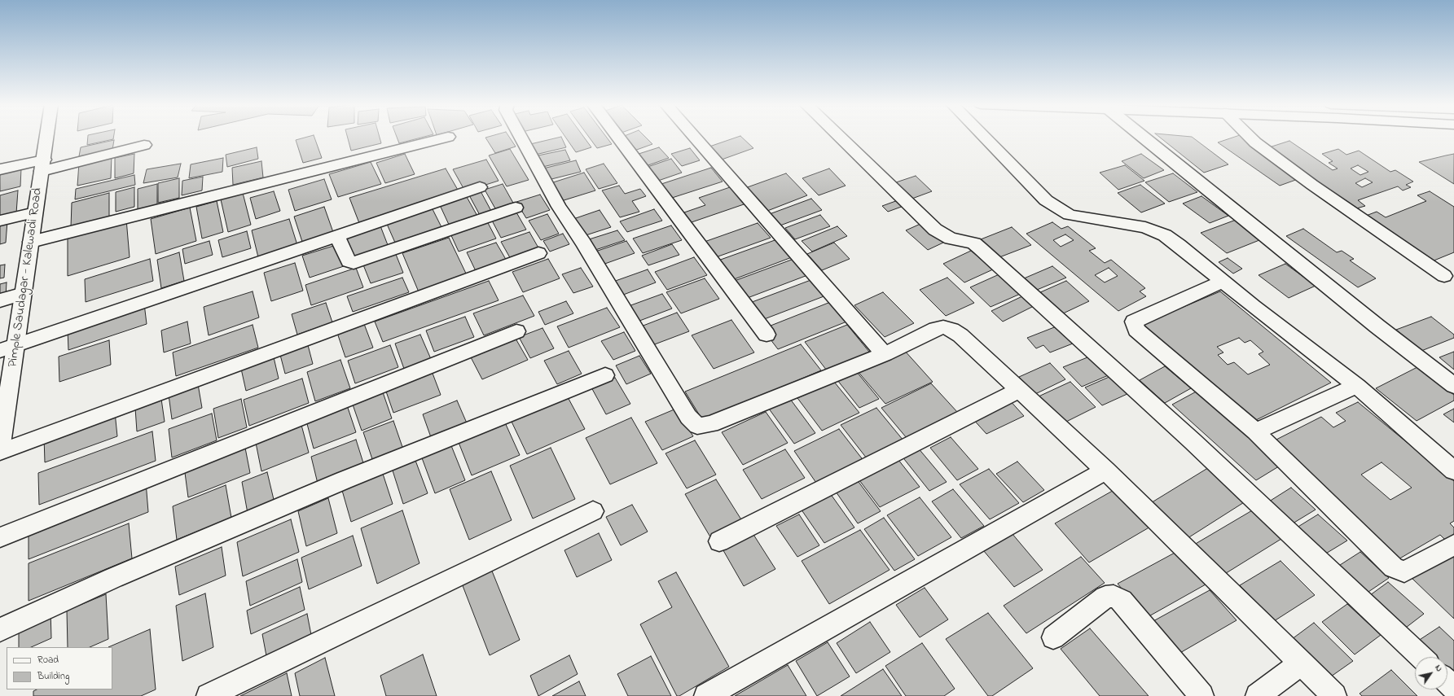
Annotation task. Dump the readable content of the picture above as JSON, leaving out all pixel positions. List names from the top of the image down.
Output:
{
  "streets": {
    "street": ["Pimple Saudagar - Kalewadi Road"]
  },
  "legend": ["Road", "Building"],
  "north": "top right"
}
